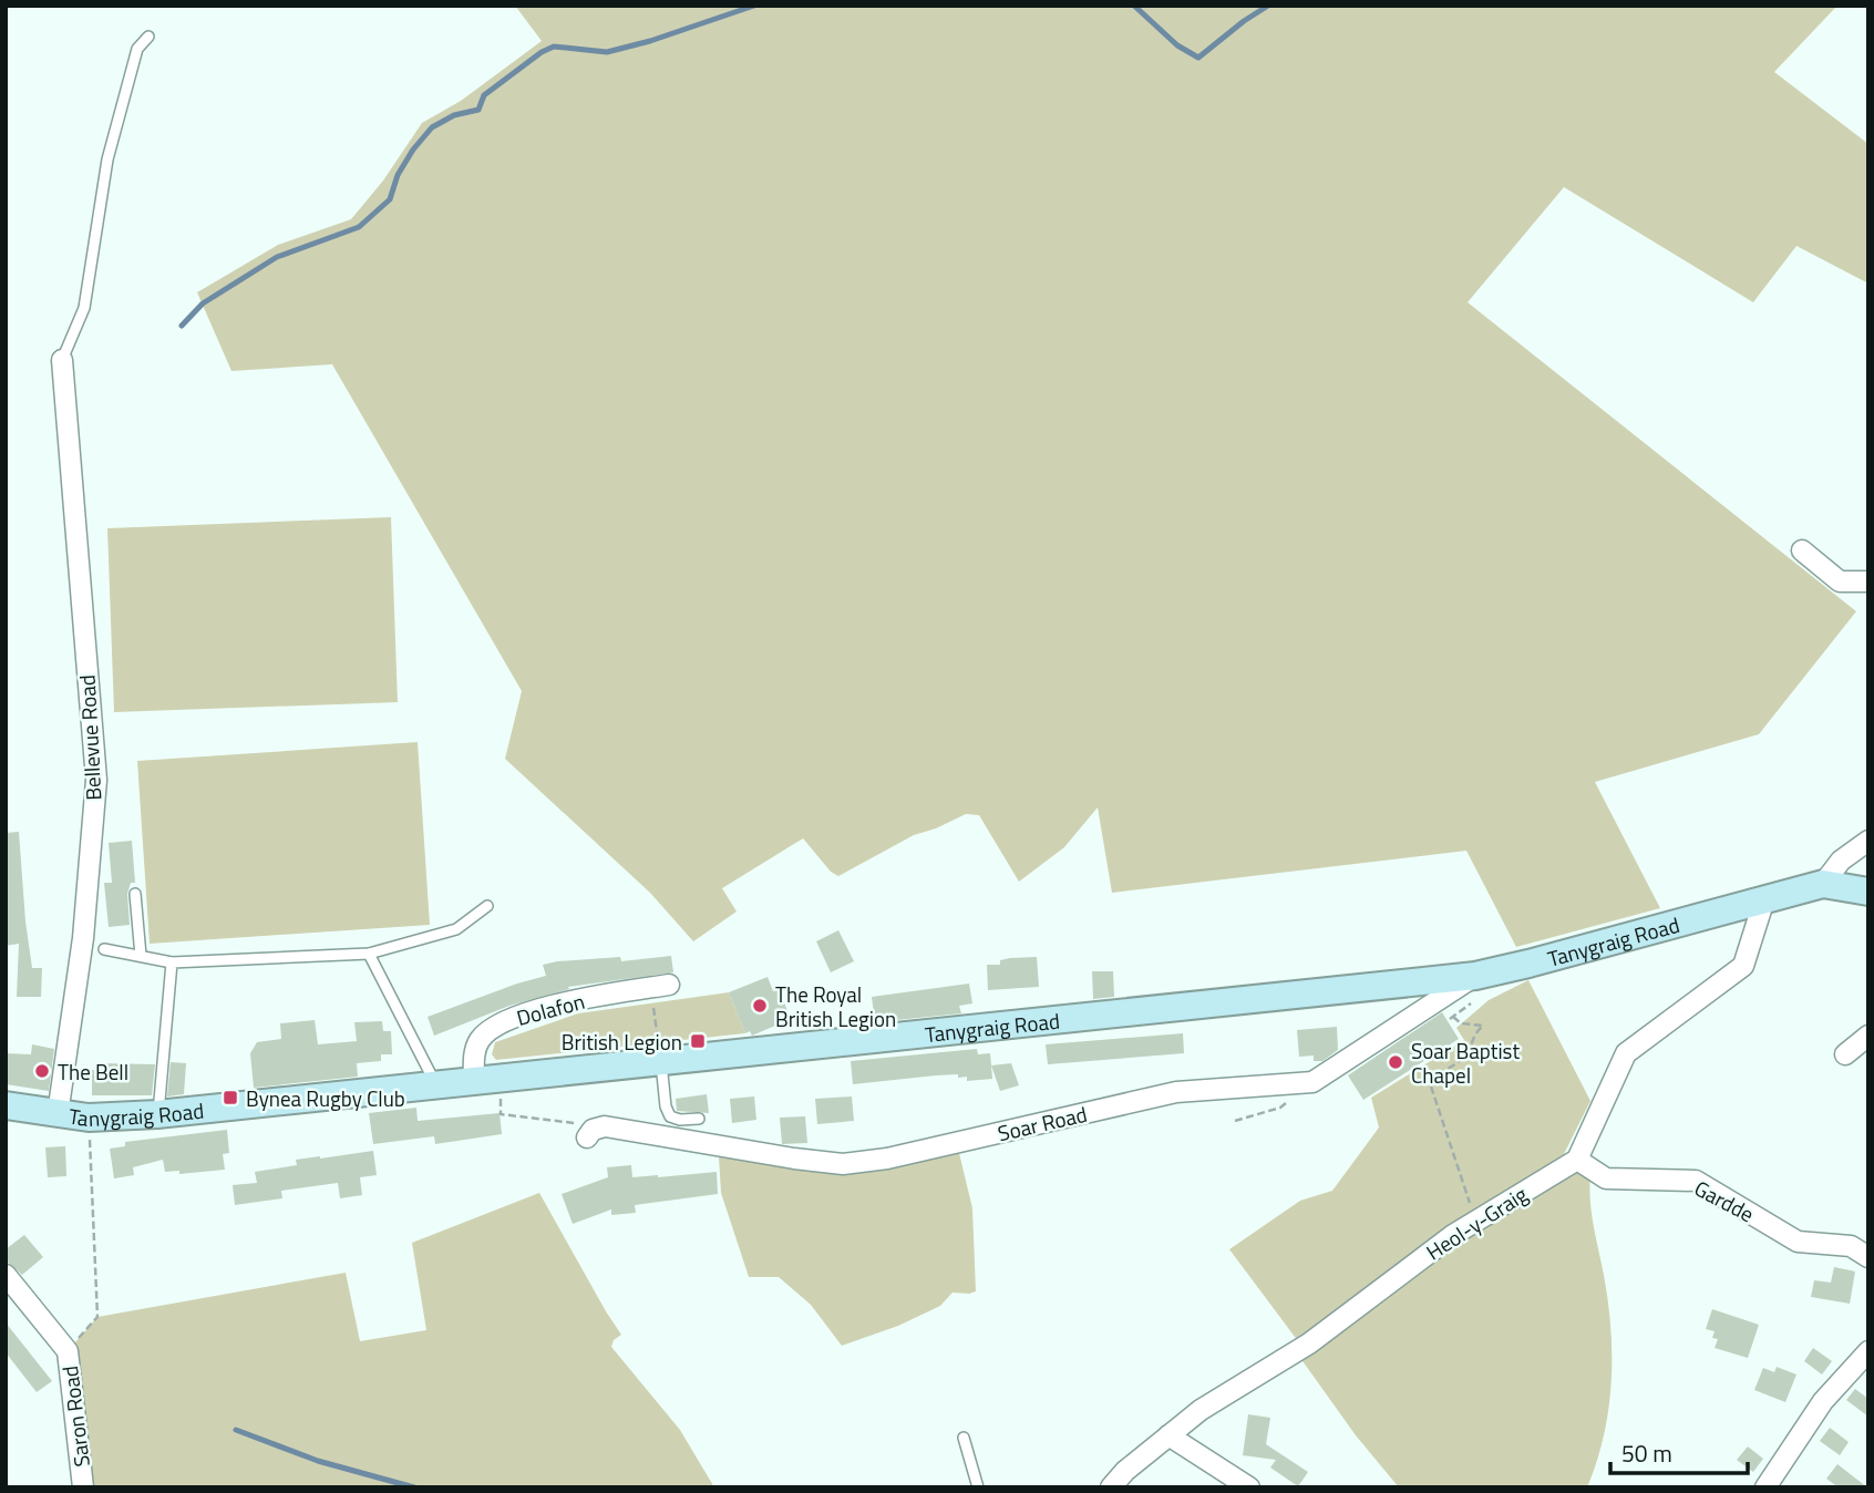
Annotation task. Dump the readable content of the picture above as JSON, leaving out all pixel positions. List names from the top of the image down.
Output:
{
  "streets": {
    "main road": ["Tanygraig Road"],
    "street": [
      "Bellevue Road",
      "Dolafon",
      "Soar Road",
      "Gardde",
      "Heol-y-Graig",
      "Saron Road"
    ]
  },
  "crossings": [
    ["Bellevue Road", "Tanygraig Road"],
    ["Tanygraig Road", "Dolafon"],
    ["Tanygraig Road", "Soar Road"],
    ["Gardde", "Heol-y-Graig"]
  ],
  "places": {
    "other": ["The Royal British Legion", "Soar Baptist Chapel", "The Bell"],
    "transit": ["British Legion", "Bynea Rugby Club"]
  },
  "scale_bar": "50 m"
}
